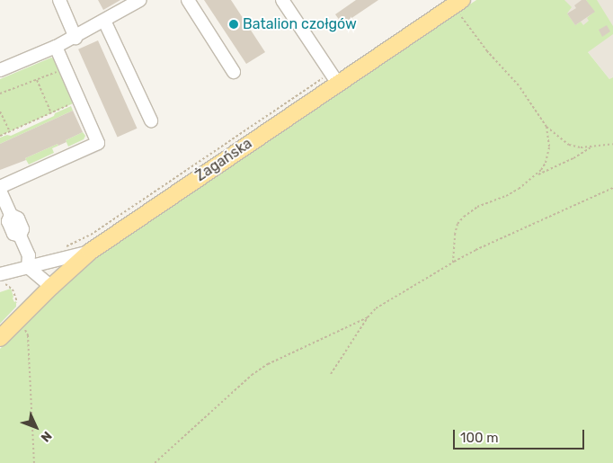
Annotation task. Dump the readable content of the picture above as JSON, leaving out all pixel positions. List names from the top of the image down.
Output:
{
  "streets": {
    "main road": ["Żagańska"]
  },
  "places": ["Batalion czołgów"],
  "scale_bar": "100 m",
  "north": "bottom right"
}
